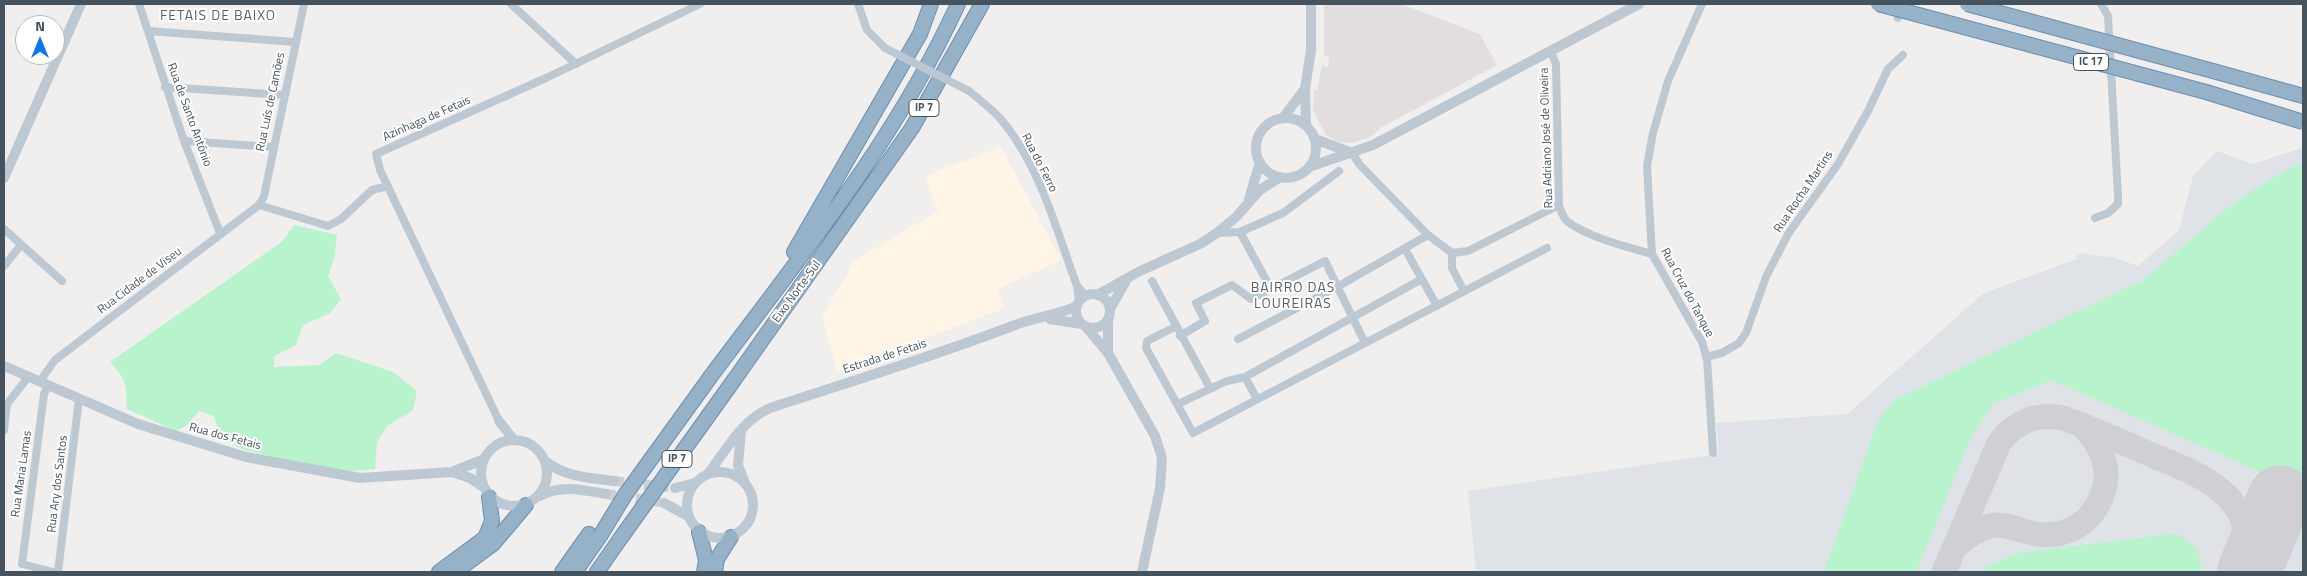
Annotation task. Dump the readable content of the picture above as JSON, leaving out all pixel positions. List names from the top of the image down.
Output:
{
  "streets": {
    "highway": ["IC 17", "IP 7", "Eixo Norte-Sul"],
    "street": [
      "Rua Luís de Camões",
      "Rua de Santo António",
      "Azinhaga de Fetais",
      "Rua Adriano José de Oliveira",
      "Rua do Ferro",
      "Rua Rocha Martins",
      "Rua Cidade de Viseu",
      "Rua Cruz do Tanque",
      "Estrada de Fetais",
      "Rua dos Fetais",
      "Rua Maria Lamas",
      "Rua Ary dos Santos"
    ]
  },
  "crossings": [
    ["Rua Luís de Camões", "Rua Cidade de Viseu"],
    ["Rua de Santo António", "Rua Cidade de Viseu"],
    ["Rua Adriano José de Oliveira", "Rua Cruz do Tanque"],
    ["Rua do Ferro", "Estrada de Fetais"],
    ["Rua Rocha Martins", "Rua Cruz do Tanque"],
    ["Rua Cidade de Viseu", "Rua dos Fetais"],
    ["Rua Cidade de Viseu", "Rua Maria Lamas"],
    ["Rua dos Fetais", "Rua Maria Lamas"],
    ["Rua dos Fetais", "Rua Ary dos Santos"]
  ],
  "districts": ["FETAIS DE BAIXO", "BAIRRO DAS LOUREIRAS"],
  "north": "top"
}
